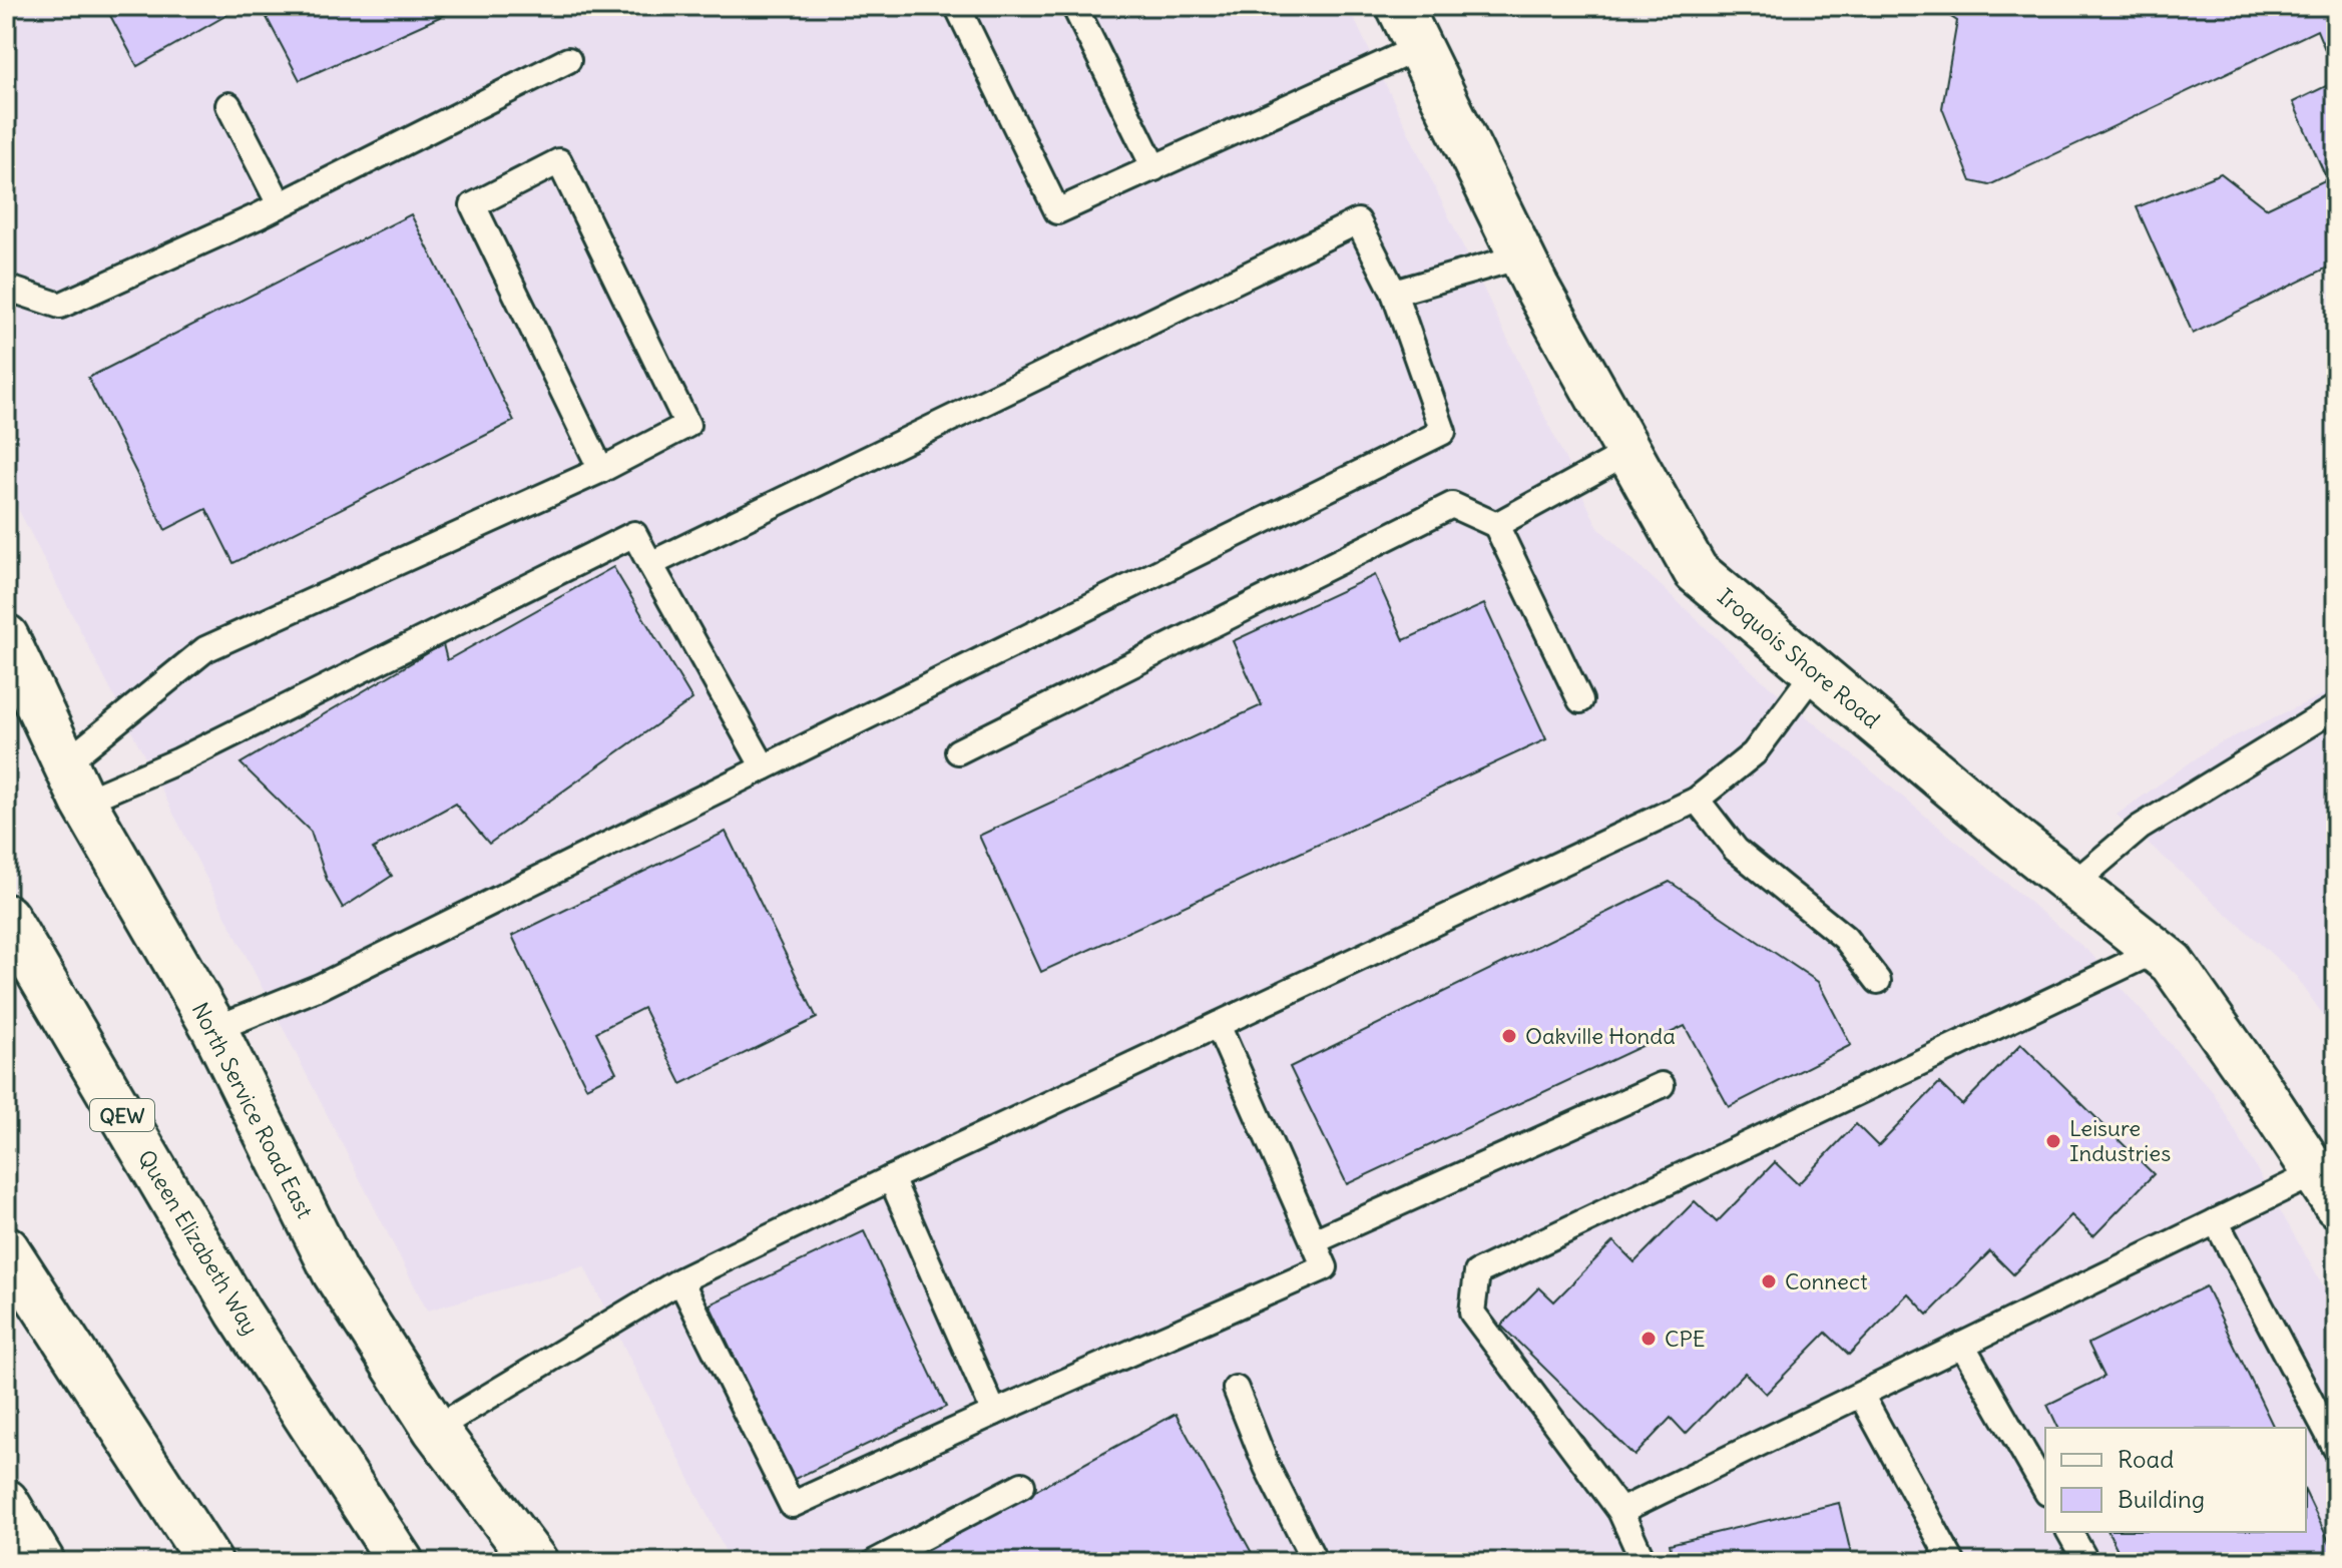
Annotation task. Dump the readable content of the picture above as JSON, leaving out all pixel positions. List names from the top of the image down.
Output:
{
  "streets": {
    "main road": [
      "Iroquois Shore Road",
      "North Service Road East",
      "QEW",
      "Queen Elizabeth Way"
    ]
  },
  "places": [
    "Oakville Honda",
    "Leisure Industries",
    "Connect",
    "CPE"
  ],
  "legend": ["Road", "Building"]
}
